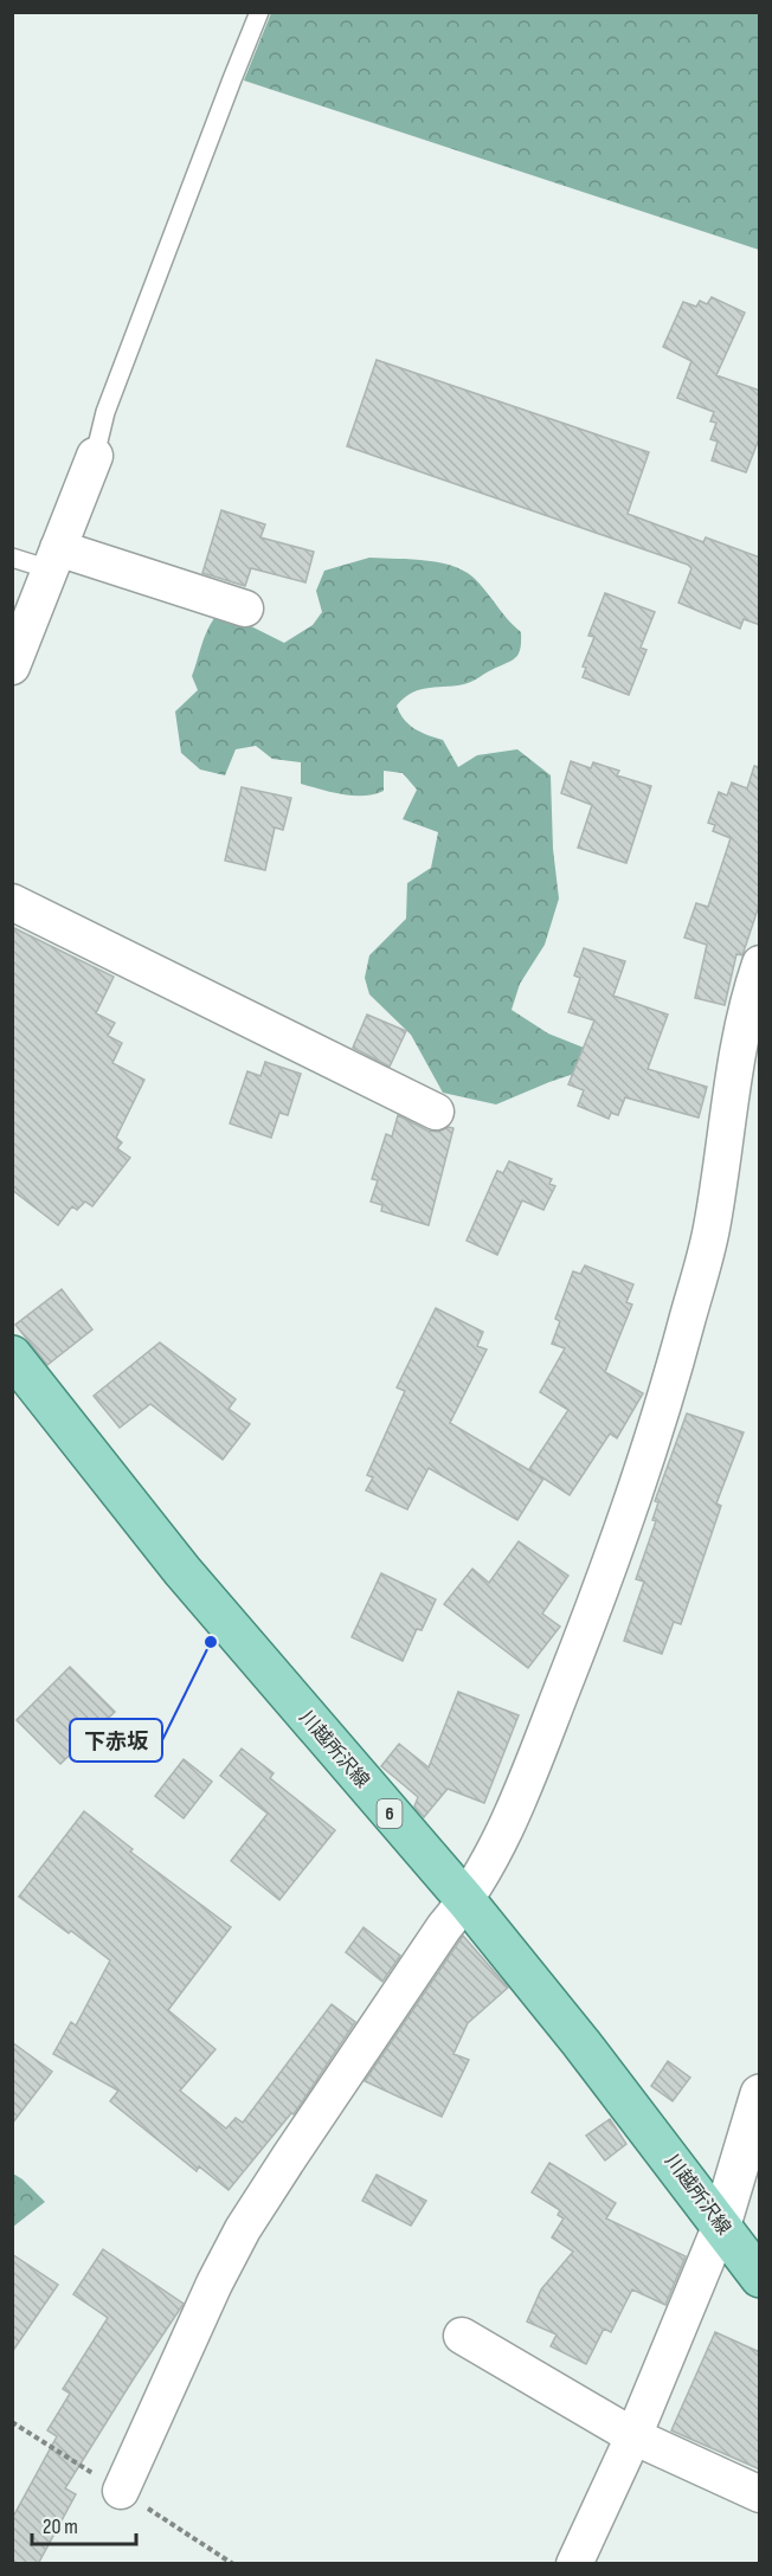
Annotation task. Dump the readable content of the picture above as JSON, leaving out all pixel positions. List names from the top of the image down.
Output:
{
  "streets": {
    "main road": ["川越所沢線", "6"]
  },
  "places": ["下赤坂"],
  "scale_bar": "20 m"
}
